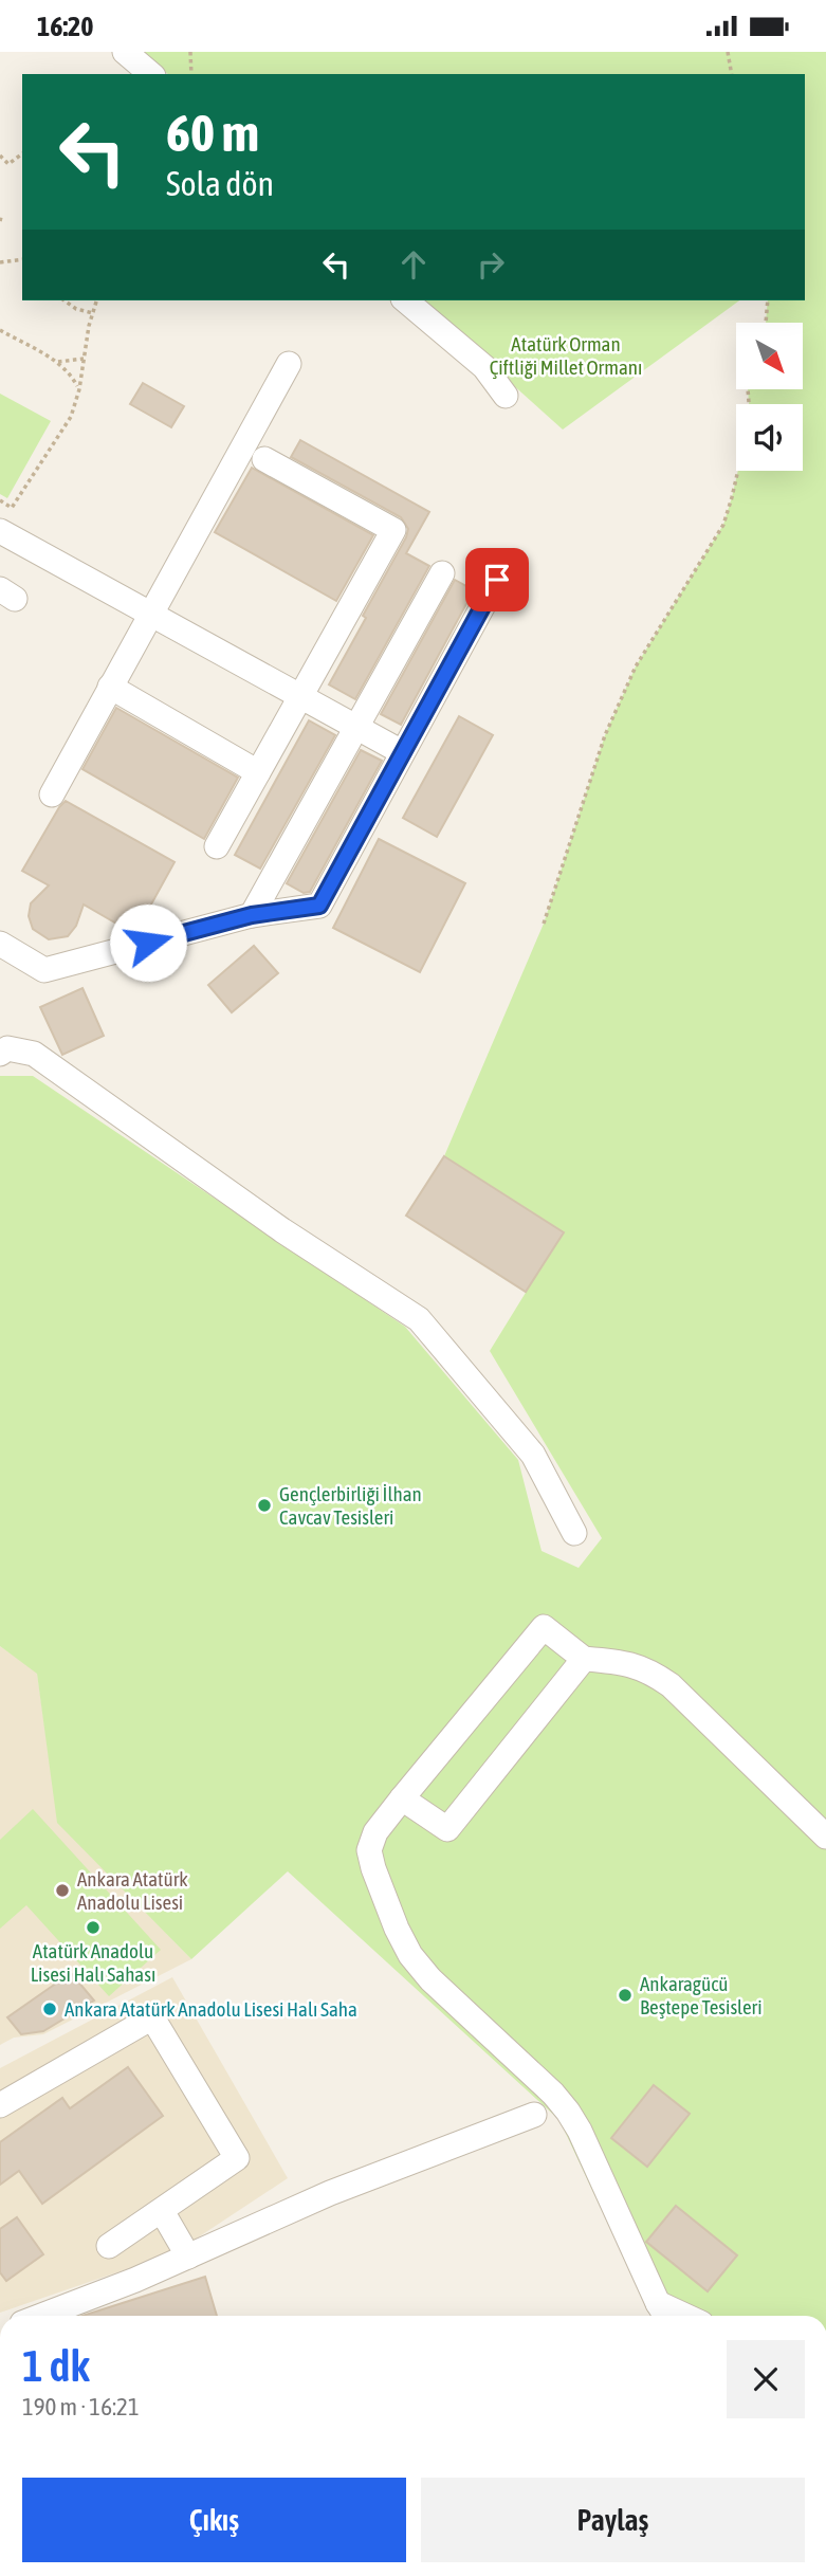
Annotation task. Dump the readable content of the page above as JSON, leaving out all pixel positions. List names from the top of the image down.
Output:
{
  "parks": ["Atatürk Orman Çiftliği Millet Ormanı"],
  "places": [
    "Gençlerbirliği İlhan Cavcav Tesisleri",
    "Ankara Atatürk Anadolu Lisesi",
    "Atatürk Anadolu Lisesi Halı Sahası",
    "Ankaragücü Beştepe Tesisleri",
    "Ankara Atatürk Anadolu Lisesi Halı Saha"
  ],
  "north": "bottom right",
  "page": {
    "status": "16:20",
    "turn": ["60 m", "Sola dön"],
    "heading": ["1 dk", "190 m · 16:21"],
    "buttons": ["Çıkış", "Paylaş"]
  }
}
